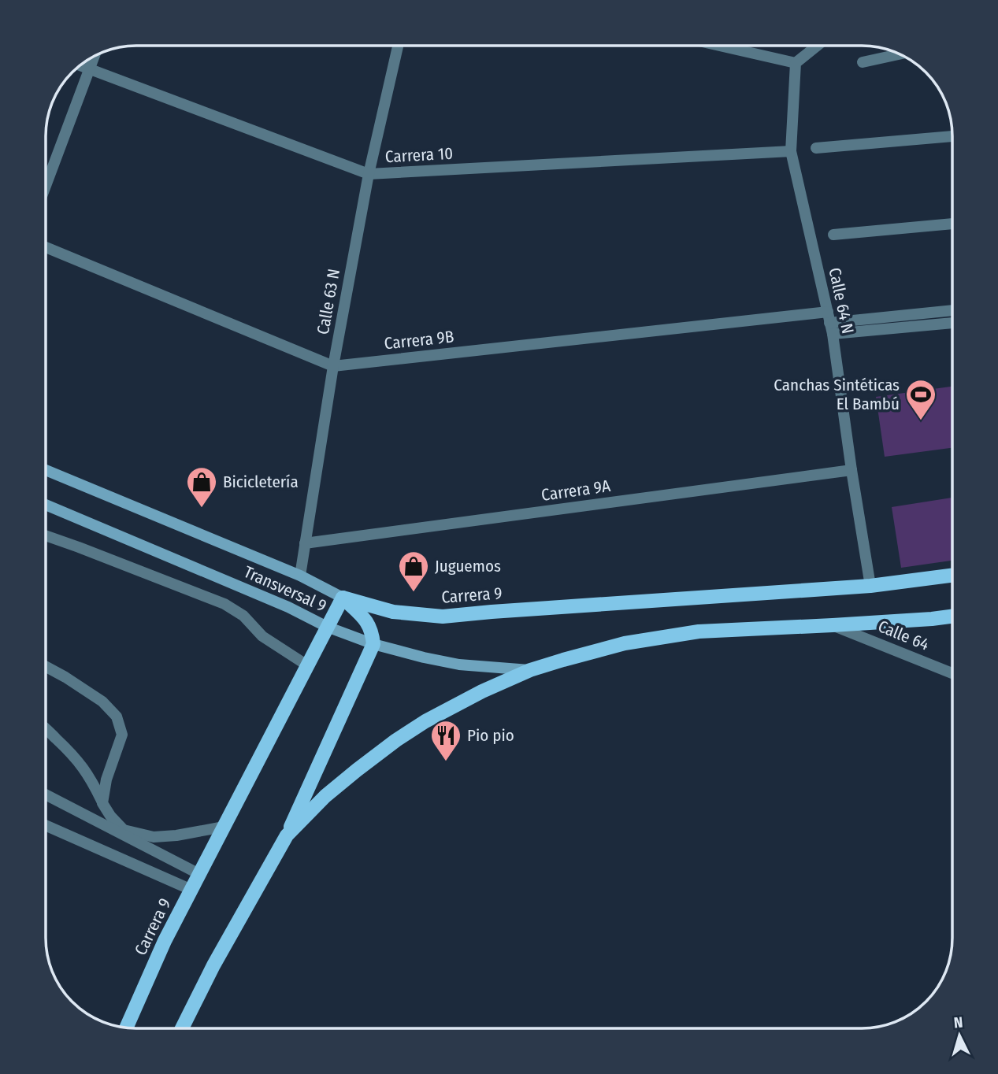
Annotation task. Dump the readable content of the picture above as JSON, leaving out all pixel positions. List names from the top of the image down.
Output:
{
  "streets": {
    "main road": ["Transversal 9", "Carrera 9"],
    "street": [
      "Carrera 10",
      "Calle 64 N",
      "Calle 63 N",
      "Carrera 9B",
      "Carrera 9A",
      "Calle 64"
    ]
  },
  "crossings": [
    ["Carrera 10", "Calle 64 N"],
    ["Carrera 10", "Calle 63 N"],
    ["Calle 64 N", "Carrera 9B"],
    ["Calle 64 N", "Carrera 9A"],
    ["Calle 64 N", "Carrera 9"],
    ["Calle 63 N", "Carrera 9B"],
    ["Calle 63 N", "Carrera 9A"],
    ["Calle 63 N", "Transversal 9"],
    ["Transversal 9", "Carrera 9"]
  ],
  "places": {
    "sports": ["Canchas Sintéticas El Bambú"],
    "shop": ["Bicicletería", "Juguemos"],
    "restaurant": ["Pio pio"]
  },
  "north": "top"
}
